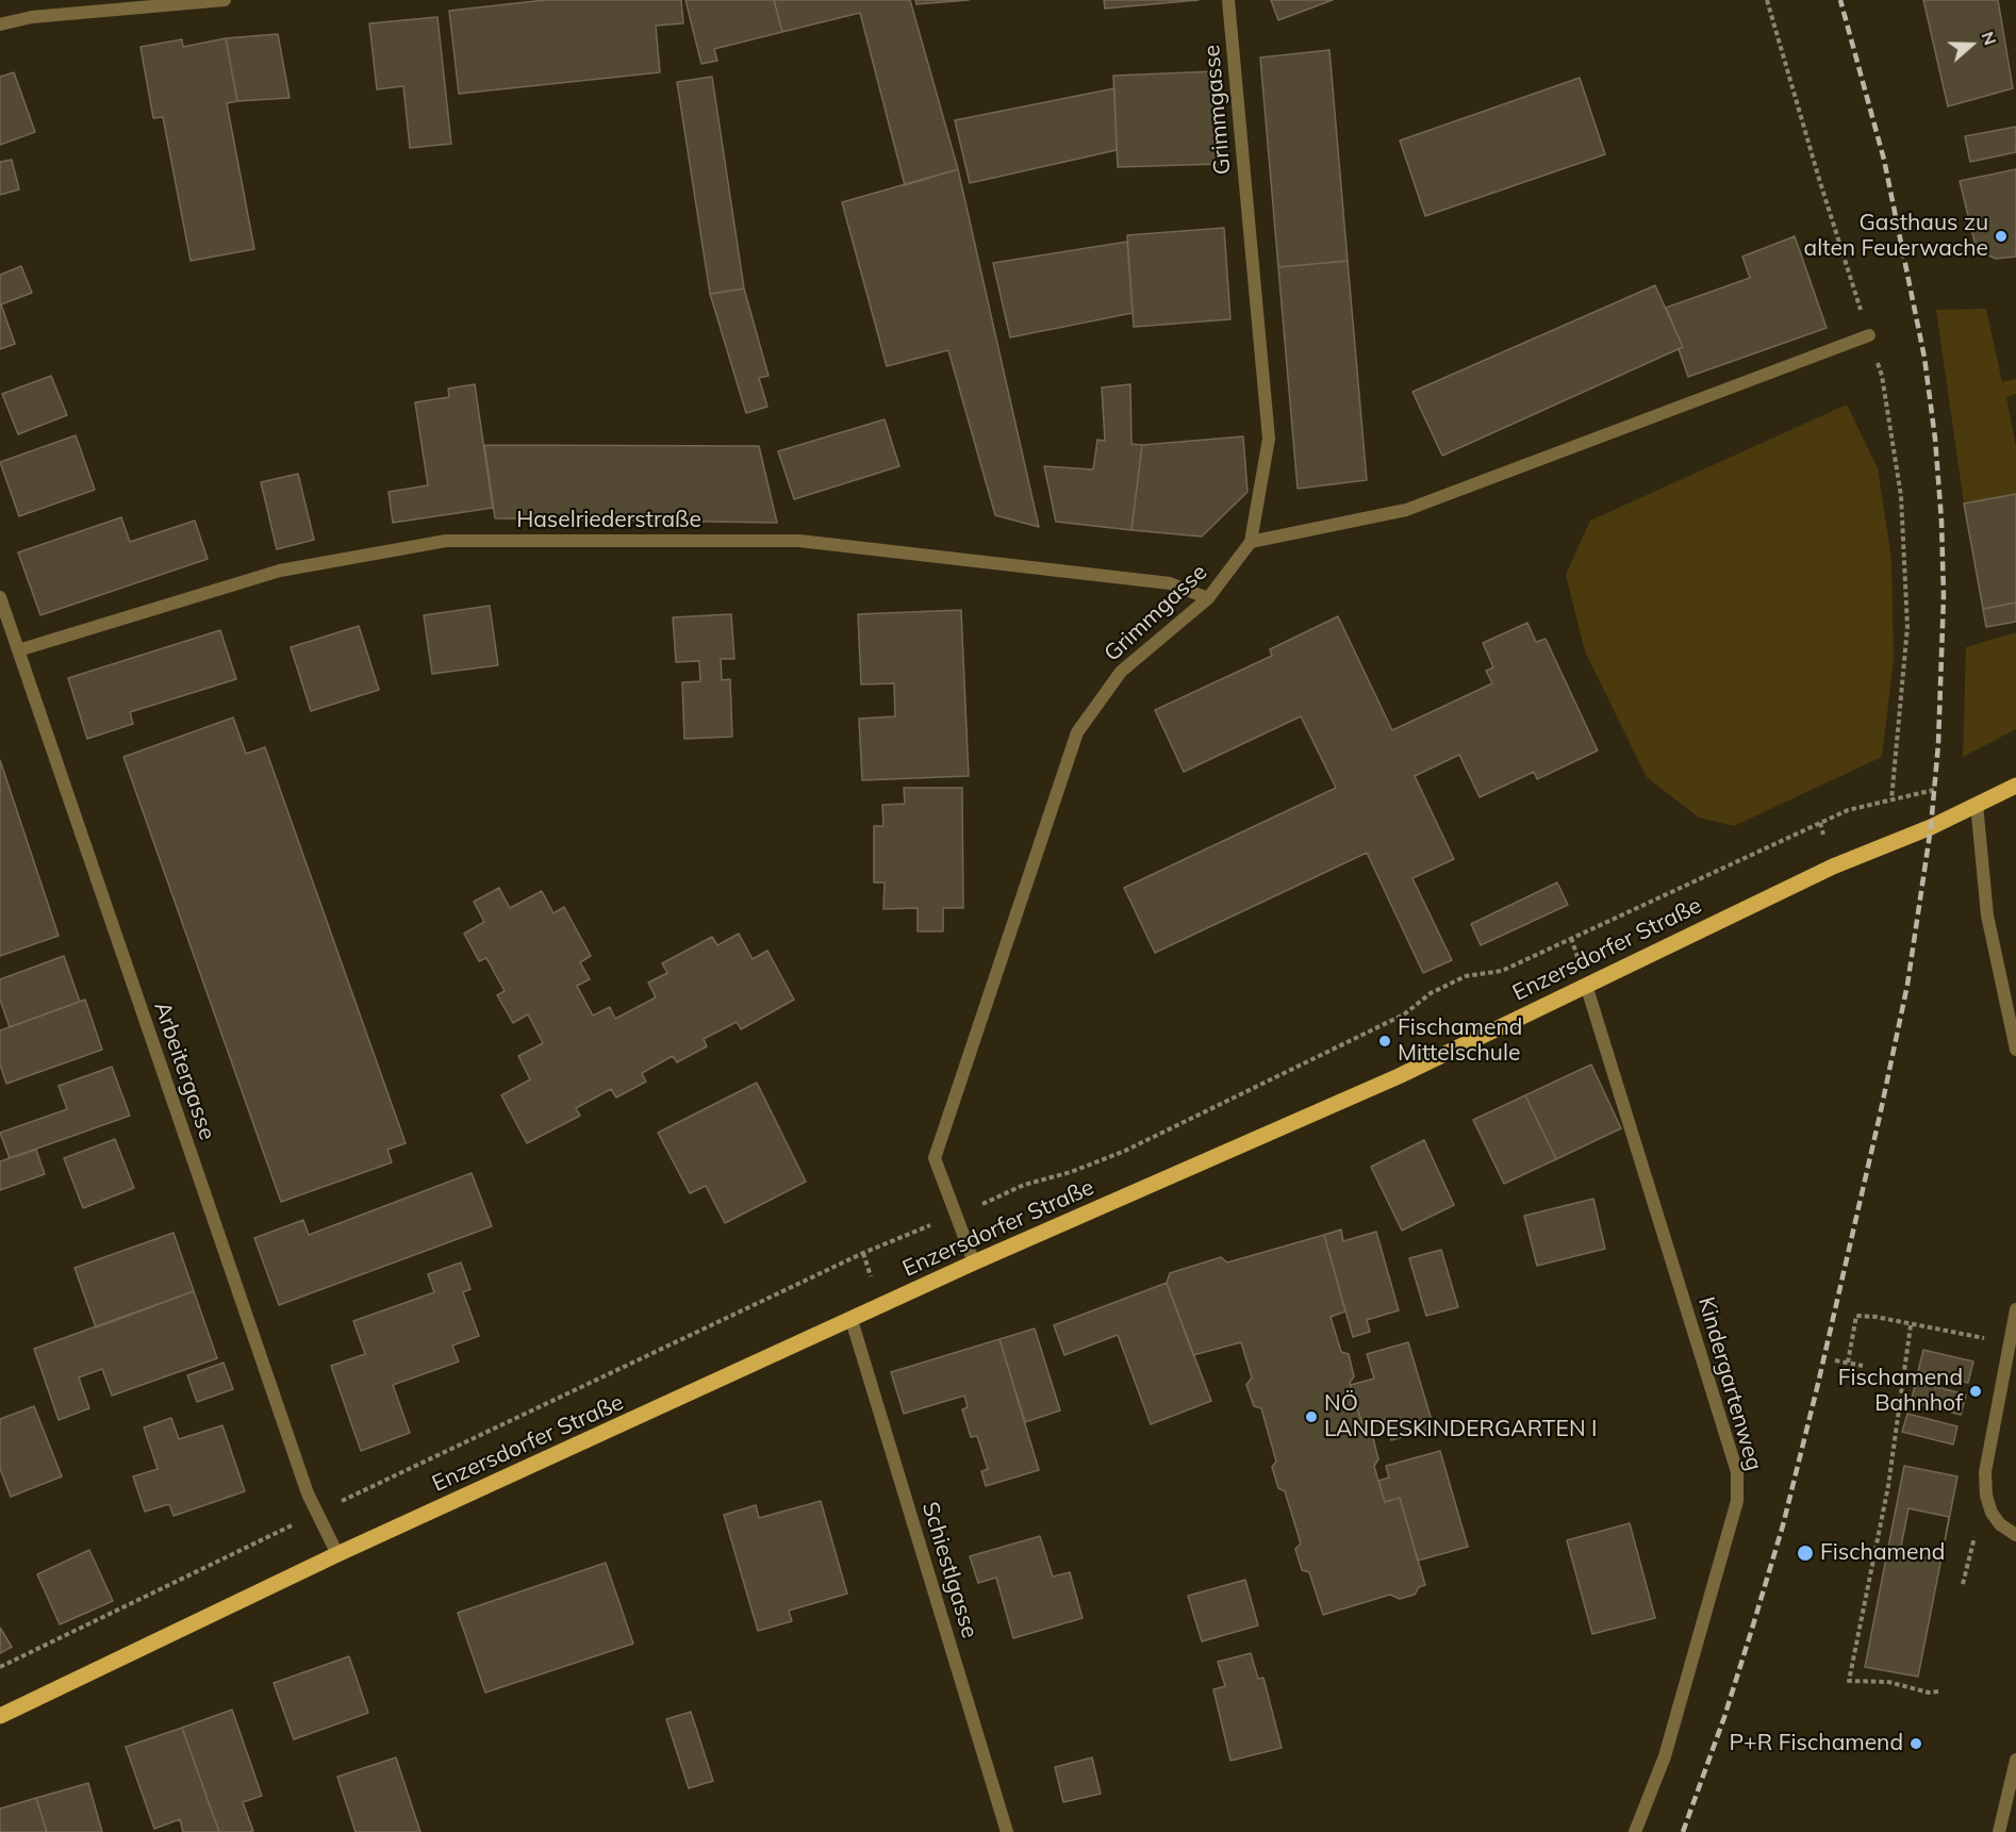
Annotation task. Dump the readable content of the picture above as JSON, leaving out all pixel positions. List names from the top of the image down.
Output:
{
  "streets": {
    "main road": ["Enzersdorfer Straße"],
    "street": [
      "Grimmgasse",
      "Haselriederstraße",
      "Arbeitergasse",
      "Kindergartenweg",
      "Schiestlgasse"
    ]
  },
  "crossings": [
    ["Grimmgasse", "Haselriederstraße"],
    ["Grimmgasse", "Enzersdorfer Straße"],
    ["Haselriederstraße", "Arbeitergasse"],
    ["Enzersdorfer Straße", "Arbeitergasse"],
    ["Enzersdorfer Straße", "Kindergartenweg"],
    ["Enzersdorfer Straße", "Schiestlgasse"]
  ],
  "places": [
    "Gasthaus zu alten Feuerwache",
    "Fischamend Mittelschule",
    "Fischamend Bahnhof",
    "NÖ LANDESKINDERGARTEN I",
    "Fischamend",
    "P+R Fischamend"
  ],
  "north": "right"
}
